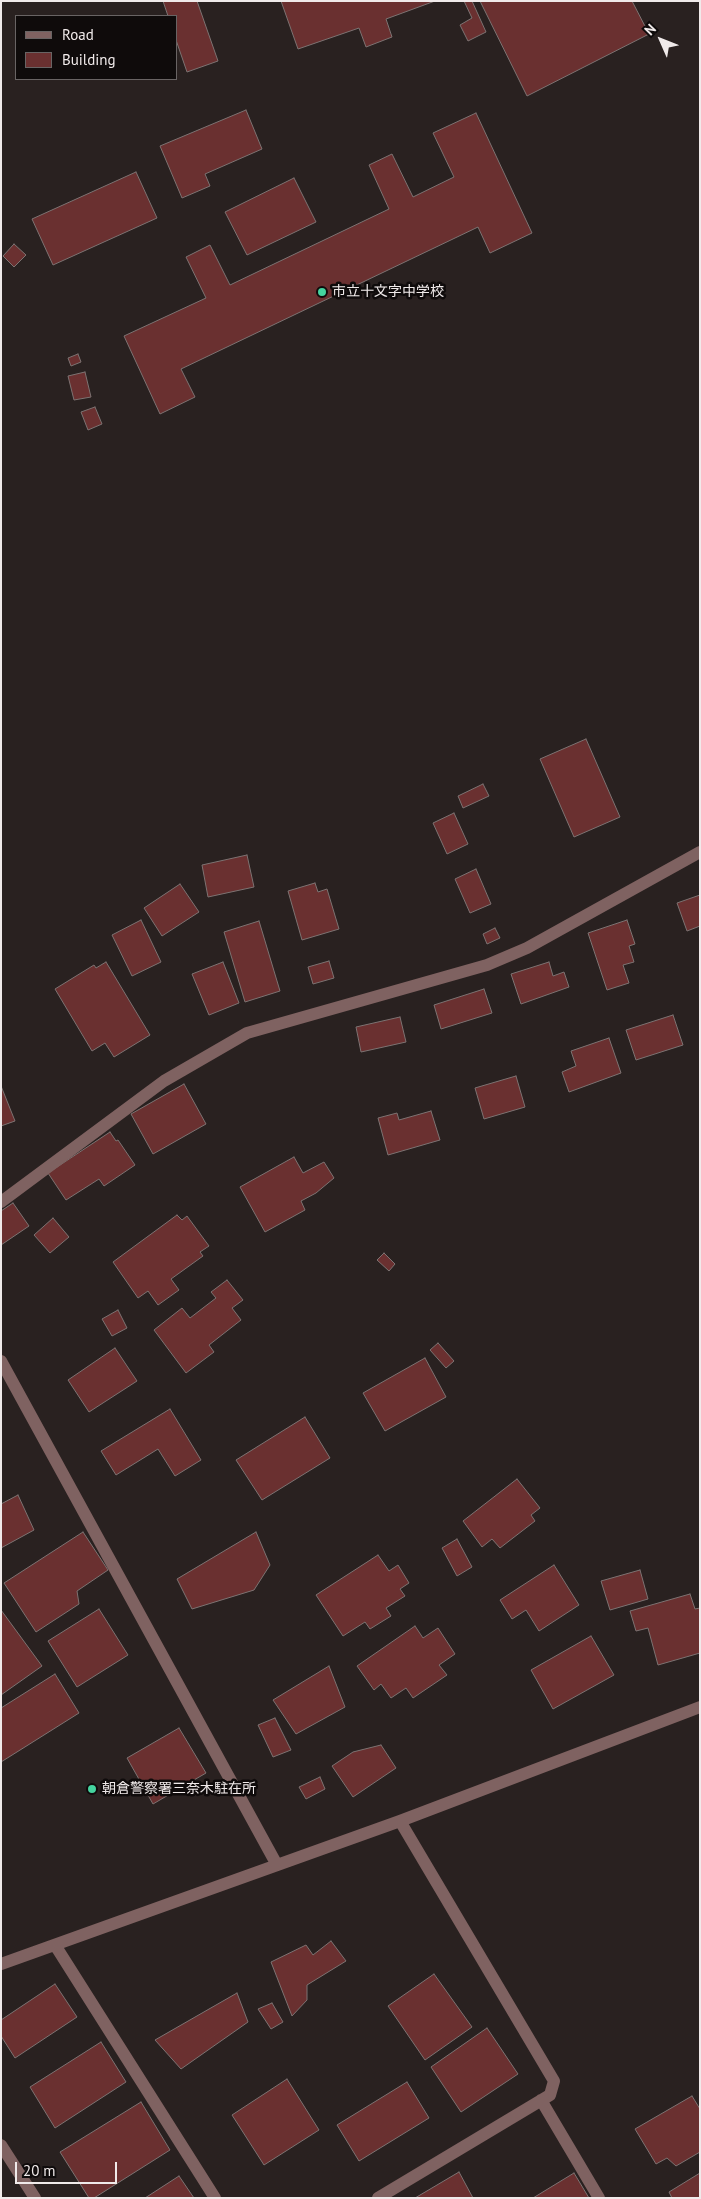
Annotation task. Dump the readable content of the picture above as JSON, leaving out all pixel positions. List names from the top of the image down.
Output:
{
  "places": ["市立十文字中学校", "朝倉警察署三奈木駐在所"],
  "legend": ["Road", "Building"],
  "scale_bar": "20 m",
  "north": "top left"
}
